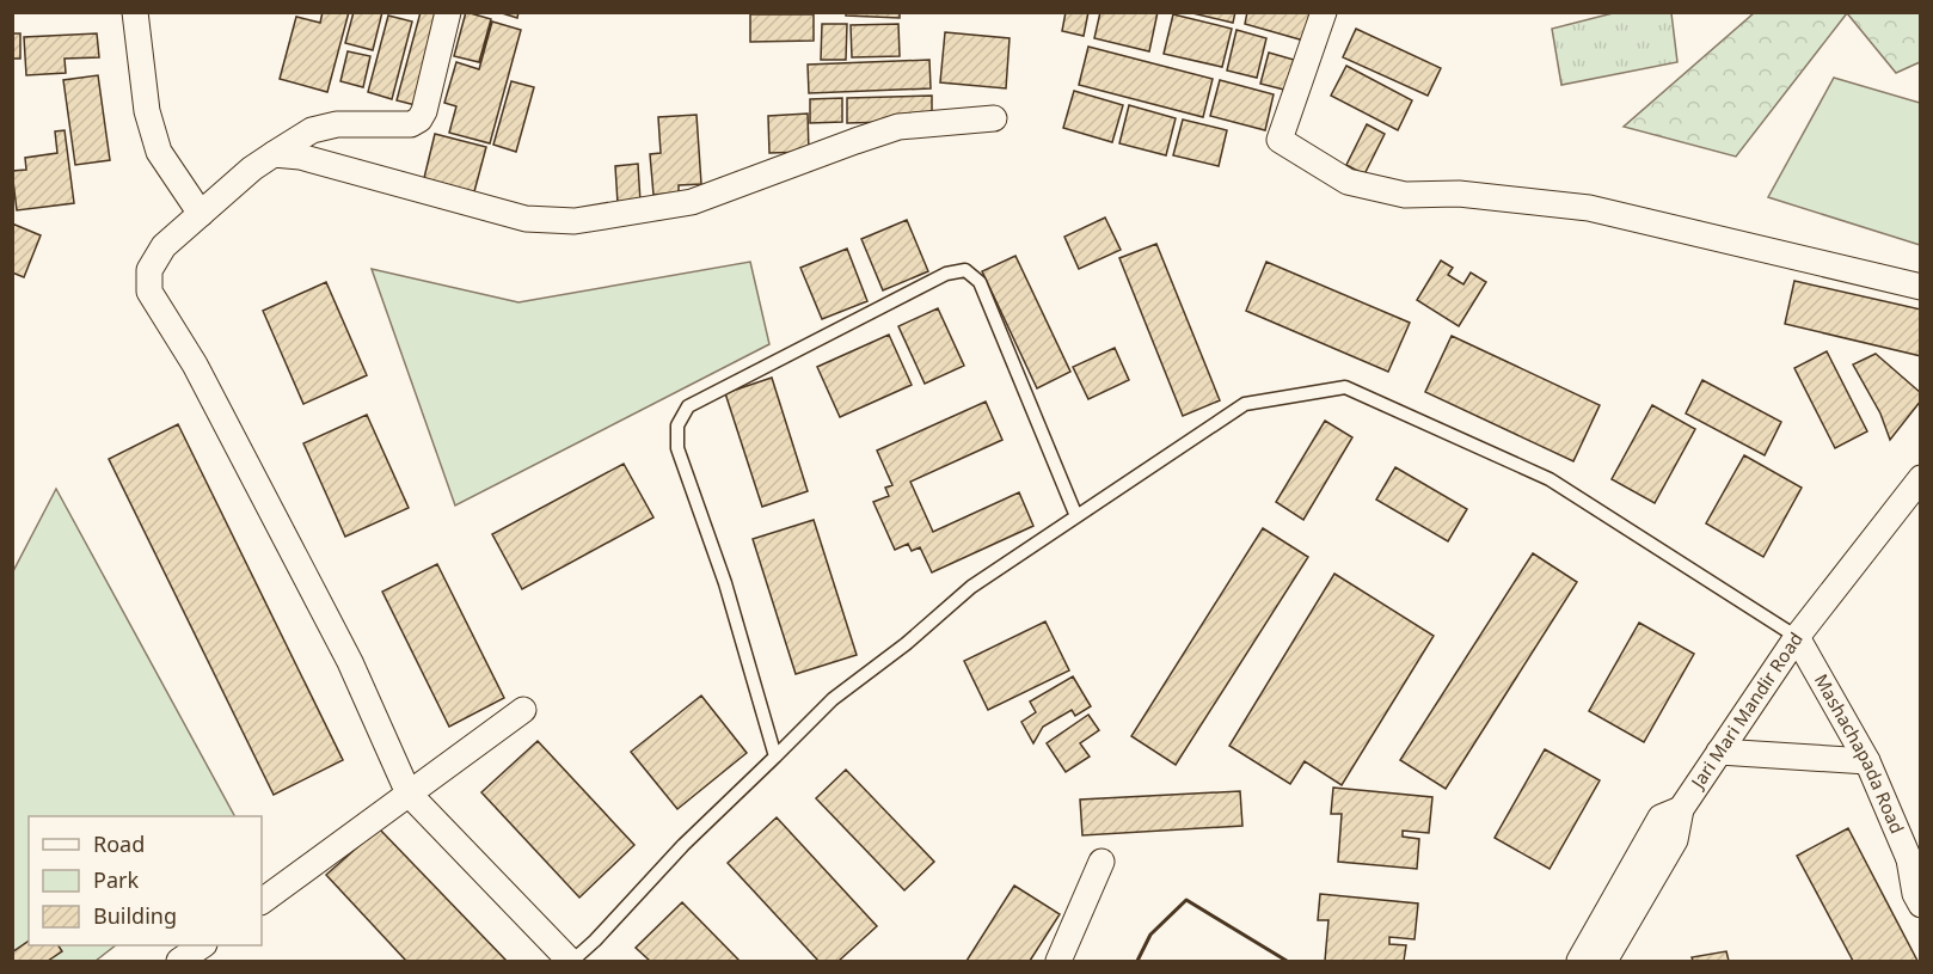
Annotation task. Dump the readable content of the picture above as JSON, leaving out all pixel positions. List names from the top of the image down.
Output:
{
  "streets": {
    "street": ["Jari Mari Mandir Road", "Mashachapada Road"]
  },
  "crossings": [
    ["Jari Mari Mandir Road", "Mashachapada Road"]
  ],
  "legend": ["Road", "Park", "Building"]
}
